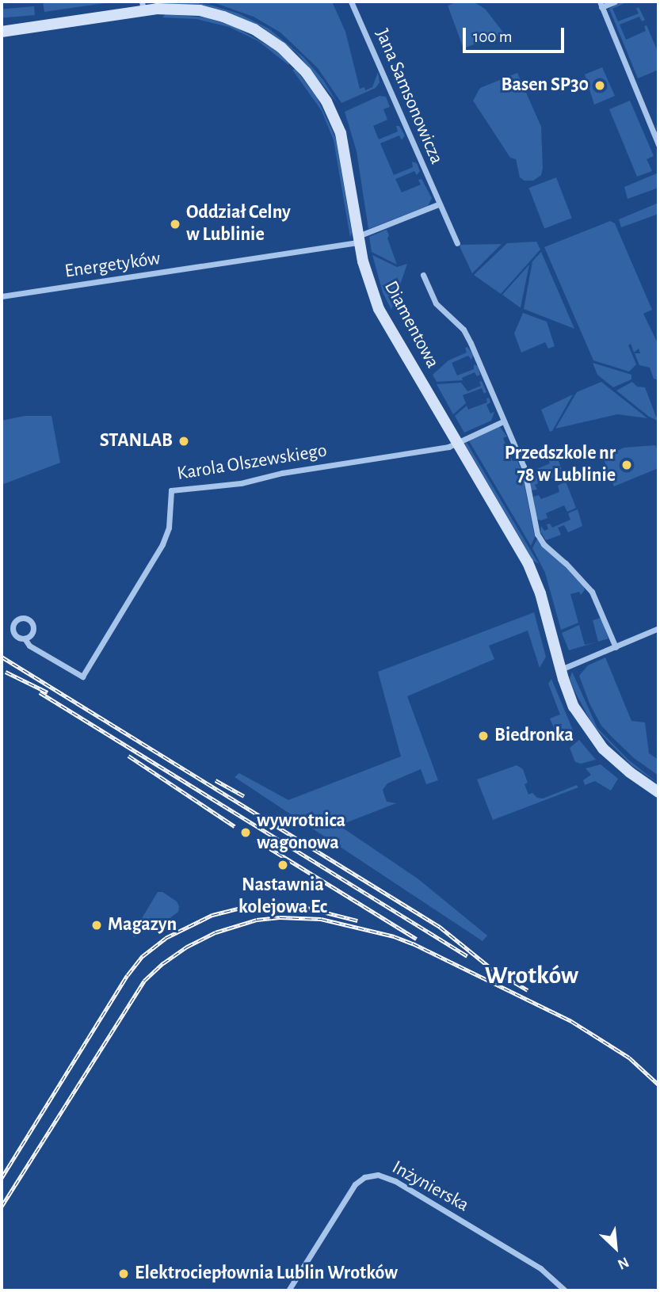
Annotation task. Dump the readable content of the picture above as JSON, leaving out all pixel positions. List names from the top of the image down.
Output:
{
  "streets": {
    "street": [
      "Jana Samsonowicza",
      "Energetyków",
      "Diamentowa",
      "Karola Olszewskiego",
      "Inżynierska"
    ]
  },
  "crossings": [
    ["Jana Samsonowicza", "Energetyków"],
    ["Energetyków", "Diamentowa"],
    ["Diamentowa", "Karola Olszewskiego"]
  ],
  "districts": ["Wrotków"],
  "places": [
    "Basen SP30",
    "Oddział Celny w Lublinie",
    "STANLAB",
    "Przedszkole nr 78 w Lublinie",
    "Biedronka",
    "wywrotnica wagonowa",
    "Nastawnia kolejowa Ec",
    "Magazyn",
    "Elektrociepłownia Lublin Wrotków"
  ],
  "scale_bar": "100 m",
  "north": "bottom right"
}
